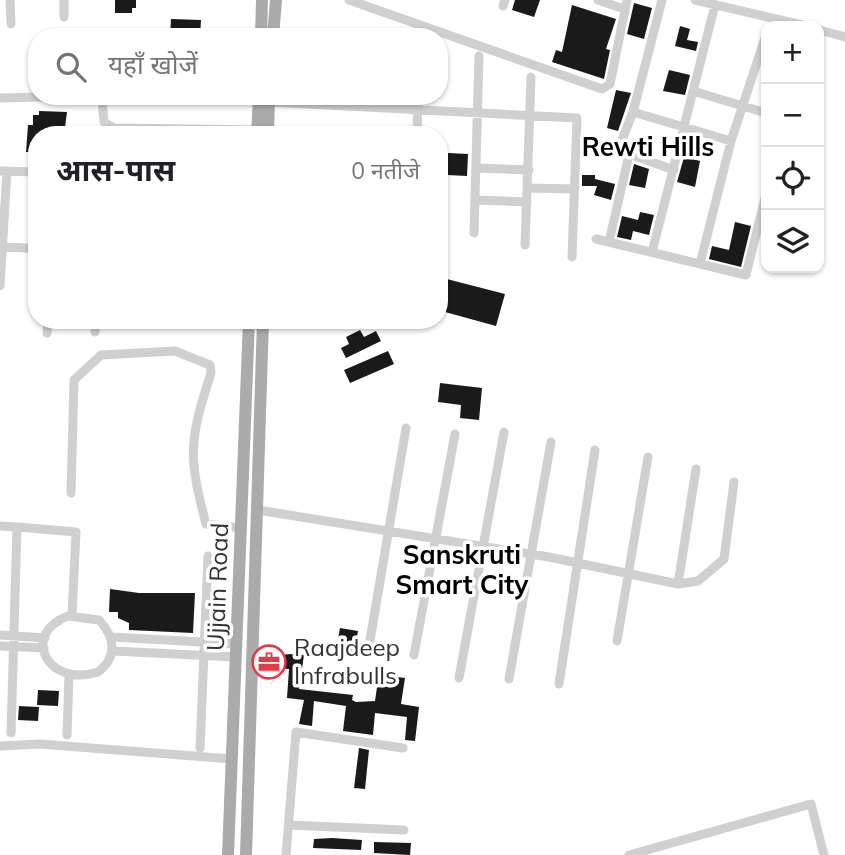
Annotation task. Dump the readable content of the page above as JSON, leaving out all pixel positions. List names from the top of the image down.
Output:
{
  "streets": {
    "main road": ["Ujjain Road"]
  },
  "districts": ["Rewti Hills", "Sanskruti Smart City"],
  "places": {
    "office": ["Raajdeep Infrabulls"]
  },
  "page": {
    "map_buttons": ["+", "−"],
    "search": "यहाँ खोजें",
    "heading": ["आस-पास", "0 नतीजे"]
  }
}
